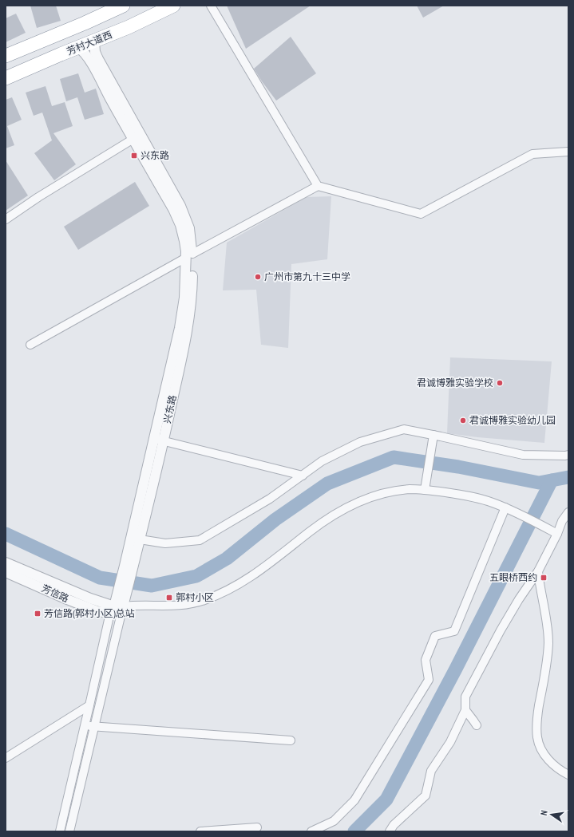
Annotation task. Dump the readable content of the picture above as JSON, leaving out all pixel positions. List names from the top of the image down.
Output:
{
  "streets": {
    "highway": ["芳村大道西"],
    "street": ["兴东路", "芳信路"]
  },
  "crossings": [
    ["芳村大道西", "兴东路"],
    ["兴东路", "芳信路"]
  ],
  "places": {
    "transit": [
      "兴东路",
      "五眼桥西约",
      "郭村小区",
      "芳信路(郭村小区)总站"
    ],
    "other": ["广州市第九十三中学", "君诚博雅实验学校", "君诚博雅实验幼儿园"]
  },
  "north": "left"
}
